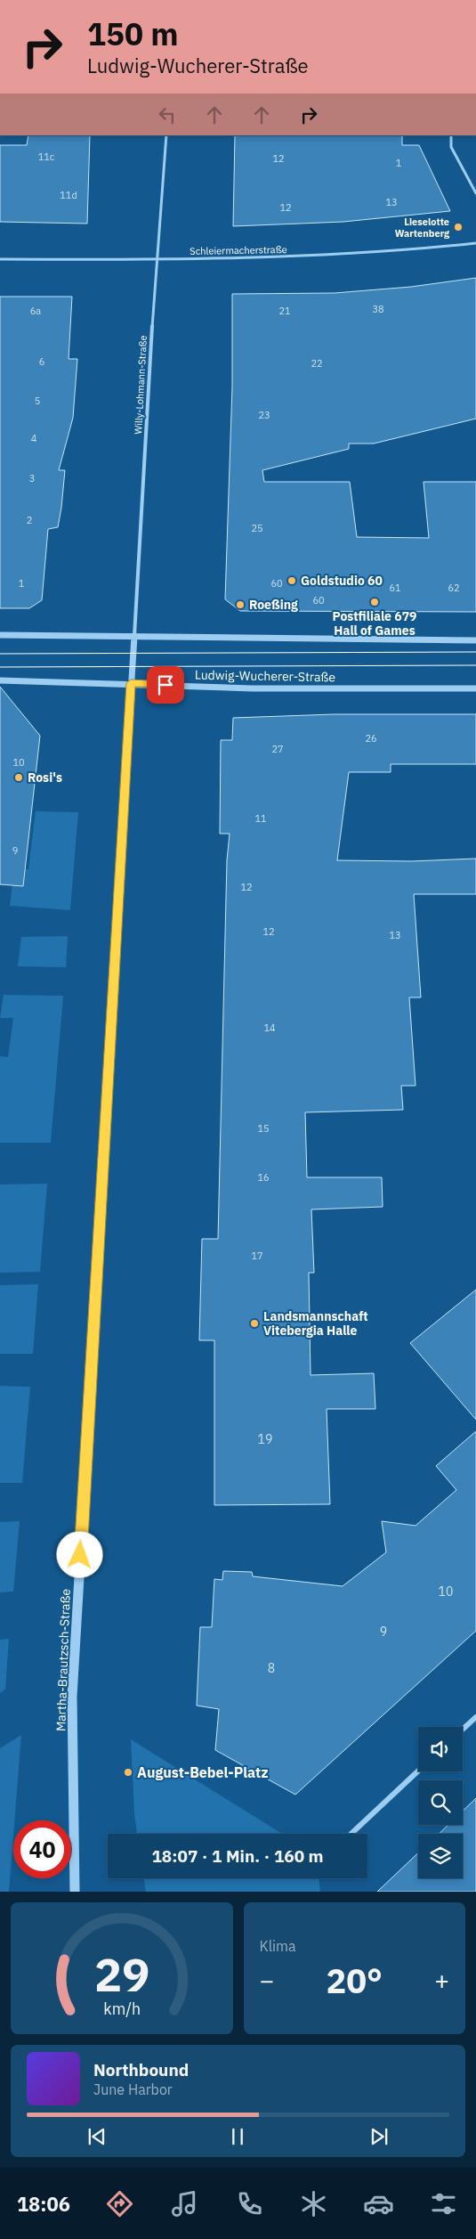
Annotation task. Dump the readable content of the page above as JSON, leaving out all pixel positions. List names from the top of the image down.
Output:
{
  "streets": {
    "street": [
      "Schleiermacherstraße",
      "Willy-Lohmann-Straße",
      "Ludwig-Wucherer-Straße",
      "Martha-Brautzsch-Straße"
    ]
  },
  "crossings": [
    ["Schleiermacherstraße", "Willy-Lohmann-Straße"],
    ["Ludwig-Wucherer-Straße", "Martha-Brautzsch-Straße"]
  ],
  "places": [
    "Lieselotte Wartenberg",
    "Goldstudio 60",
    "Postfiliale 679 Hall of Games",
    "Roeßing",
    "Rosi's",
    "Landsmannschaft Vitebergia Halle",
    "August-Bebel-Platz"
  ],
  "house_numbers": [
    "11c",
    "12",
    "1",
    "11d",
    "13",
    "12",
    "38",
    "6a",
    "21",
    "6",
    "22",
    "5",
    "23",
    "4",
    "3",
    "2",
    "25",
    "1",
    "60",
    "61",
    "62",
    "60",
    "26",
    "27",
    "10",
    "11",
    "9",
    "12",
    "12",
    "13",
    "14",
    "15",
    "16",
    "17",
    "19",
    "10",
    "9",
    "8"
  ],
  "page": {
    "turn": ["150 m", "Ludwig-Wucherer-Straße"],
    "limit": "40",
    "trip": "18:07 · 1 Min. · 160 m",
    "tile": "Klima",
    "heat": ["−", "20°", "+"],
    "song": ["Northbound", "June Harbor"],
    "tabs": "18:06",
    "gauge": ["29", "km/h"]
  }
}
